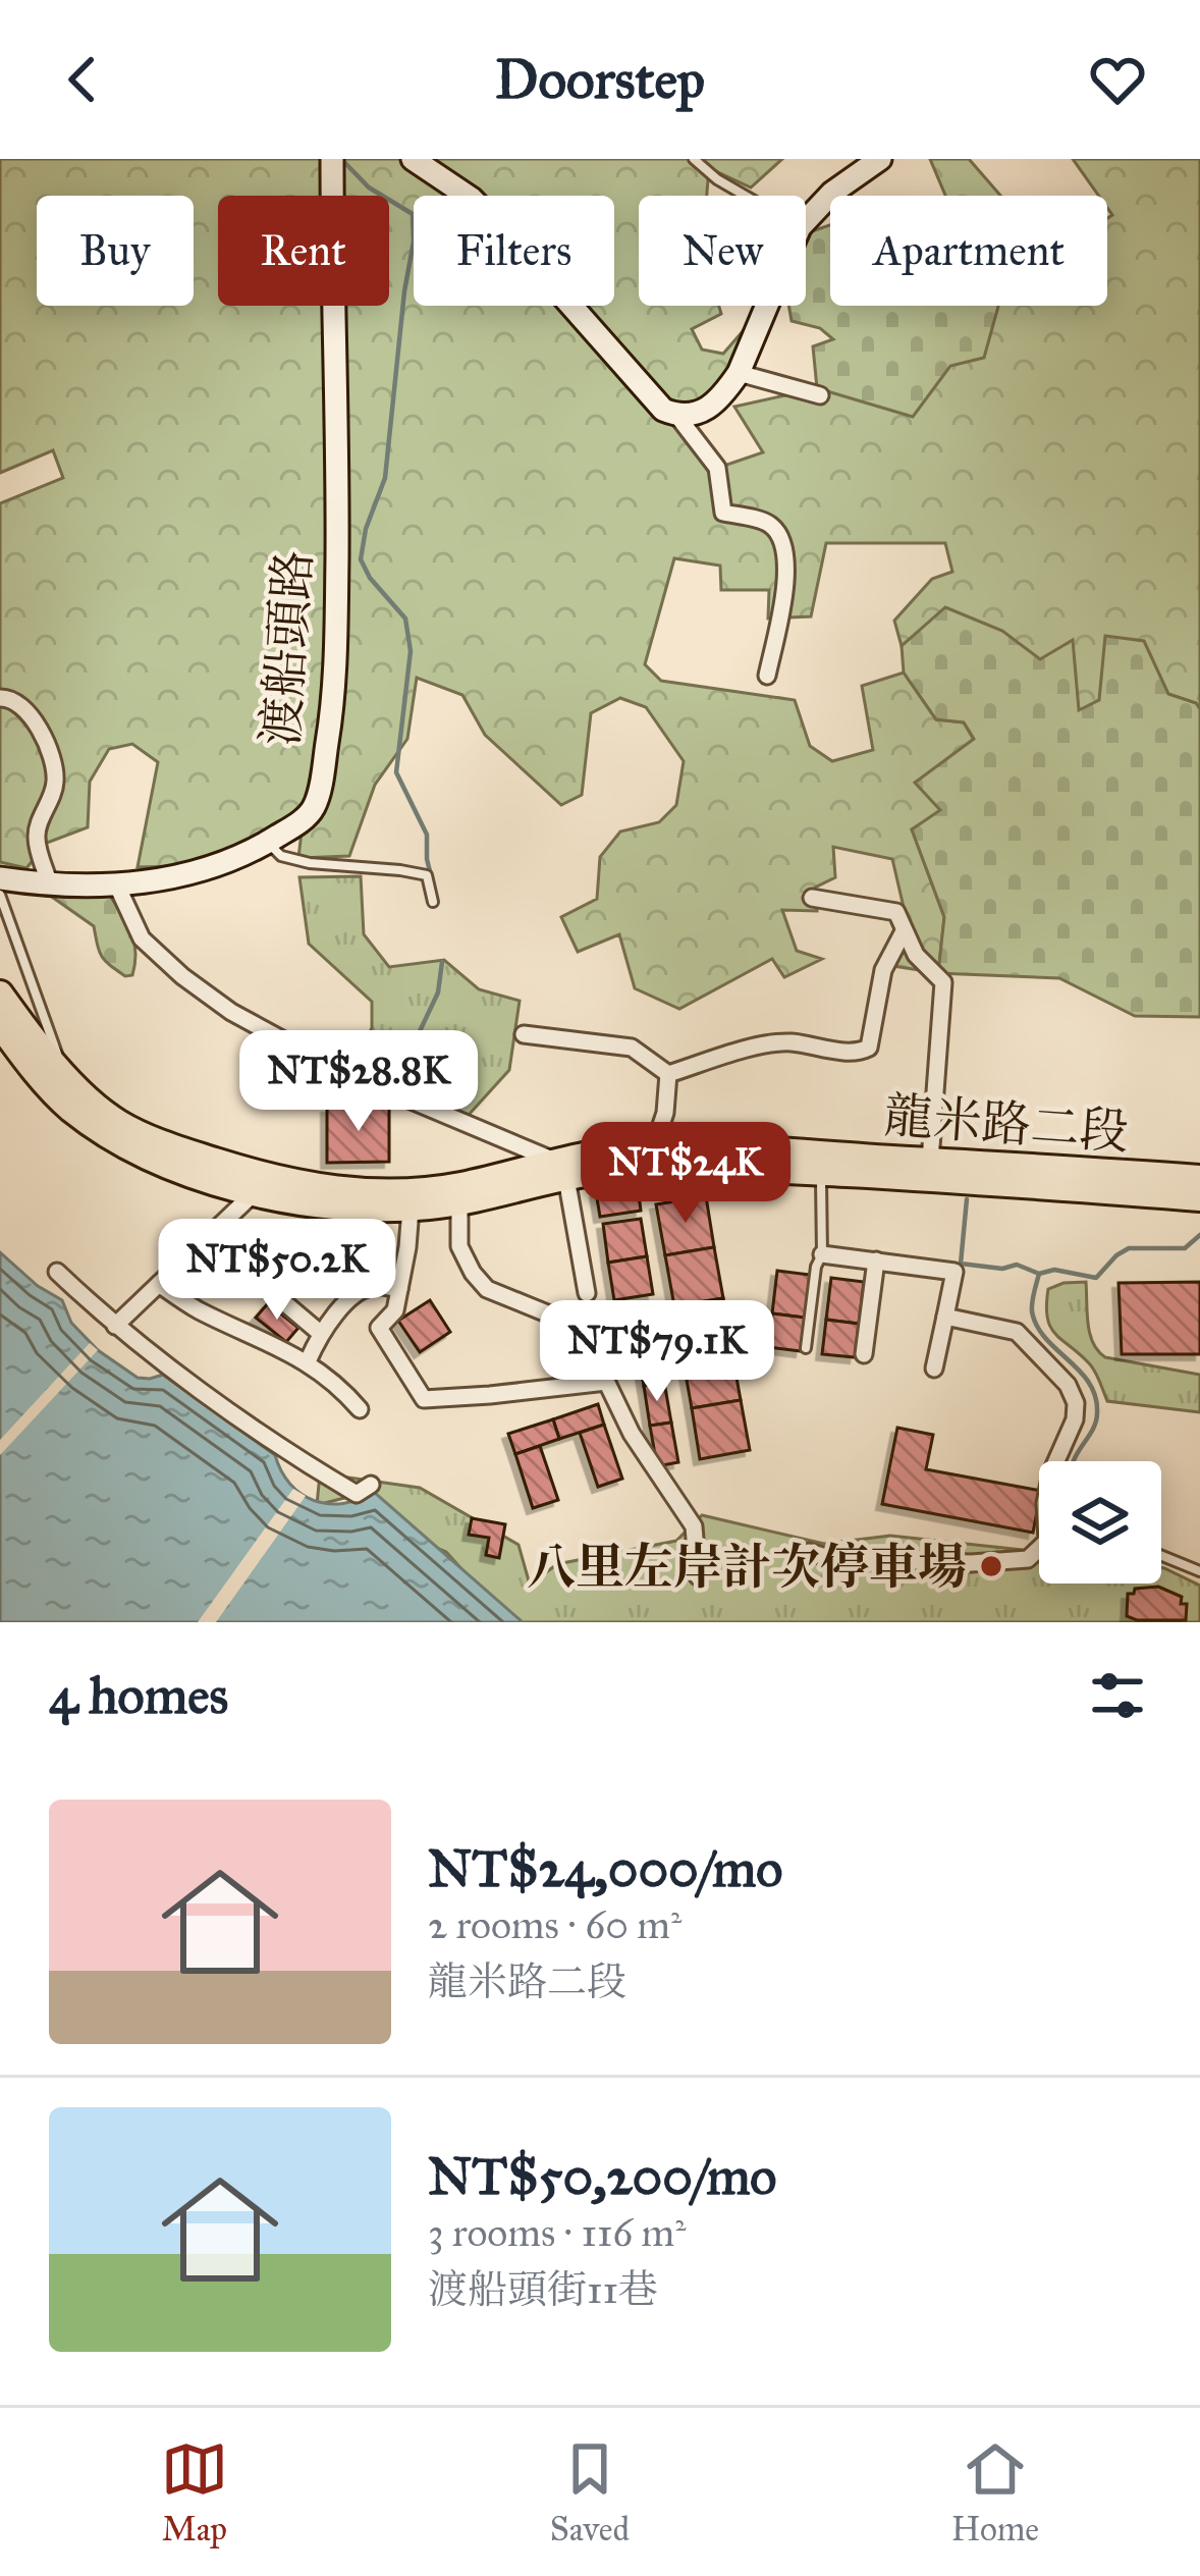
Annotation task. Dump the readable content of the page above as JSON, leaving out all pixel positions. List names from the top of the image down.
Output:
{
  "streets": {
    "main road": ["龍米路二段"],
    "street": ["渡船頭路"]
  },
  "places": ["八里左岸計次停車場"],
  "page": {
    "header": "Doorstep",
    "chip": [
      "Buy",
      "Rent",
      "Filters",
      "New",
      "Apartment"
    ],
    "price": [
      "NT$28.8K",
      "NT$24K",
      "NT$50.2K",
      "NT$79.1K"
    ],
    "heading": "4 homes",
    "list": [
      {
        "name": "NT$24,000/mo",
        "note": "2 rooms · 60 m² · 龍米路二段"
      },
      {
        "name": "NT$50,200/mo",
        "note": "3 rooms · 116 m² · 渡船頭街11巷"
      }
    ],
    "tabs": ["Map", "Saved", "Home"]
  }
}
